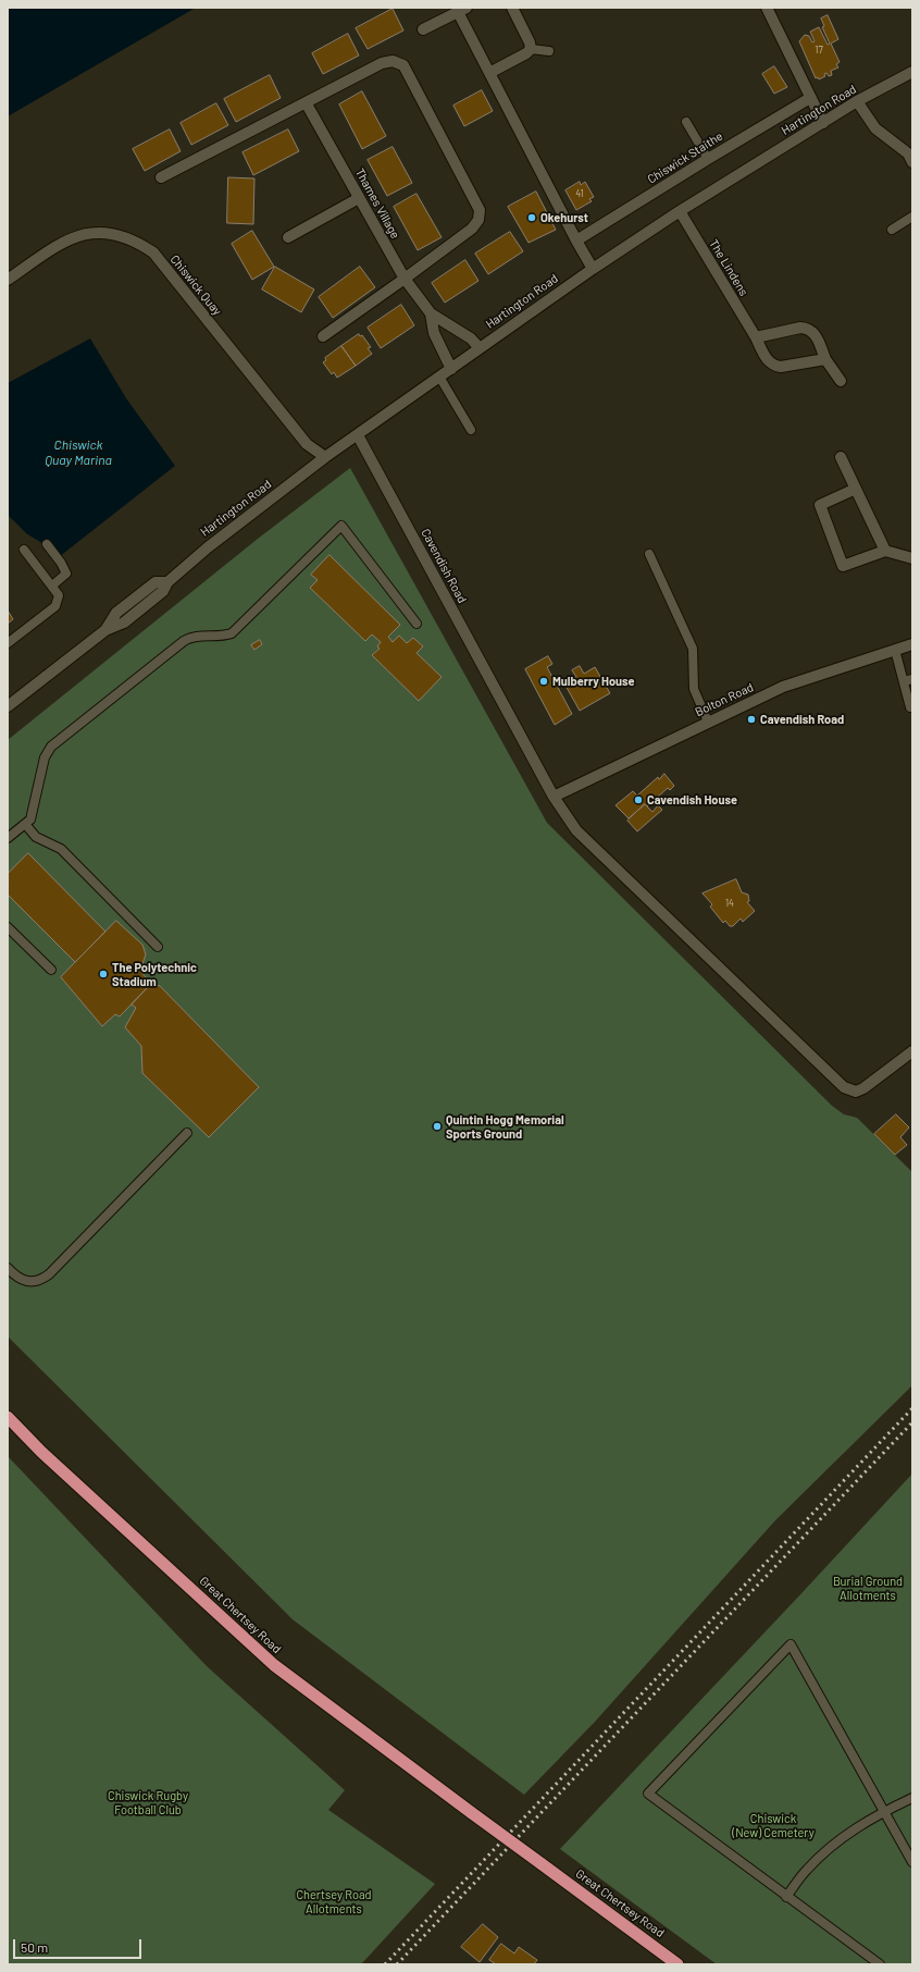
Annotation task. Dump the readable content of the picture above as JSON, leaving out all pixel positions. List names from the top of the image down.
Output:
{
  "streets": {
    "highway": ["Great Chertsey Road"],
    "street": [
      "Hartington Road",
      "Chiswick Staithe",
      "Thames Village",
      "The Lindens",
      "Chiswick Quay",
      "Cavendish Road",
      "Bolton Road"
    ]
  },
  "crossings": [
    ["Hartington Road", "Thames Village"],
    ["Hartington Road", "The Lindens"],
    ["Hartington Road", "Chiswick Quay"],
    ["Hartington Road", "Cavendish Road"],
    ["Cavendish Road", "Bolton Road"]
  ],
  "water": ["Chiswick Quay Marina"],
  "parks": [
    "Burial Ground Allotments",
    "Chiswick Rugby Football Club",
    "Chiswick (New) Cemetery",
    "Chertsey Road Allotments"
  ],
  "places": [
    "Okehurst",
    "Mulberry House",
    "Cavendish Road",
    "Cavendish House",
    "The Polytechnic Stadium",
    "Quintin Hogg Memorial Sports Ground"
  ],
  "house_numbers": ["17", "41", "14"],
  "scale_bar": "50 m"
}
